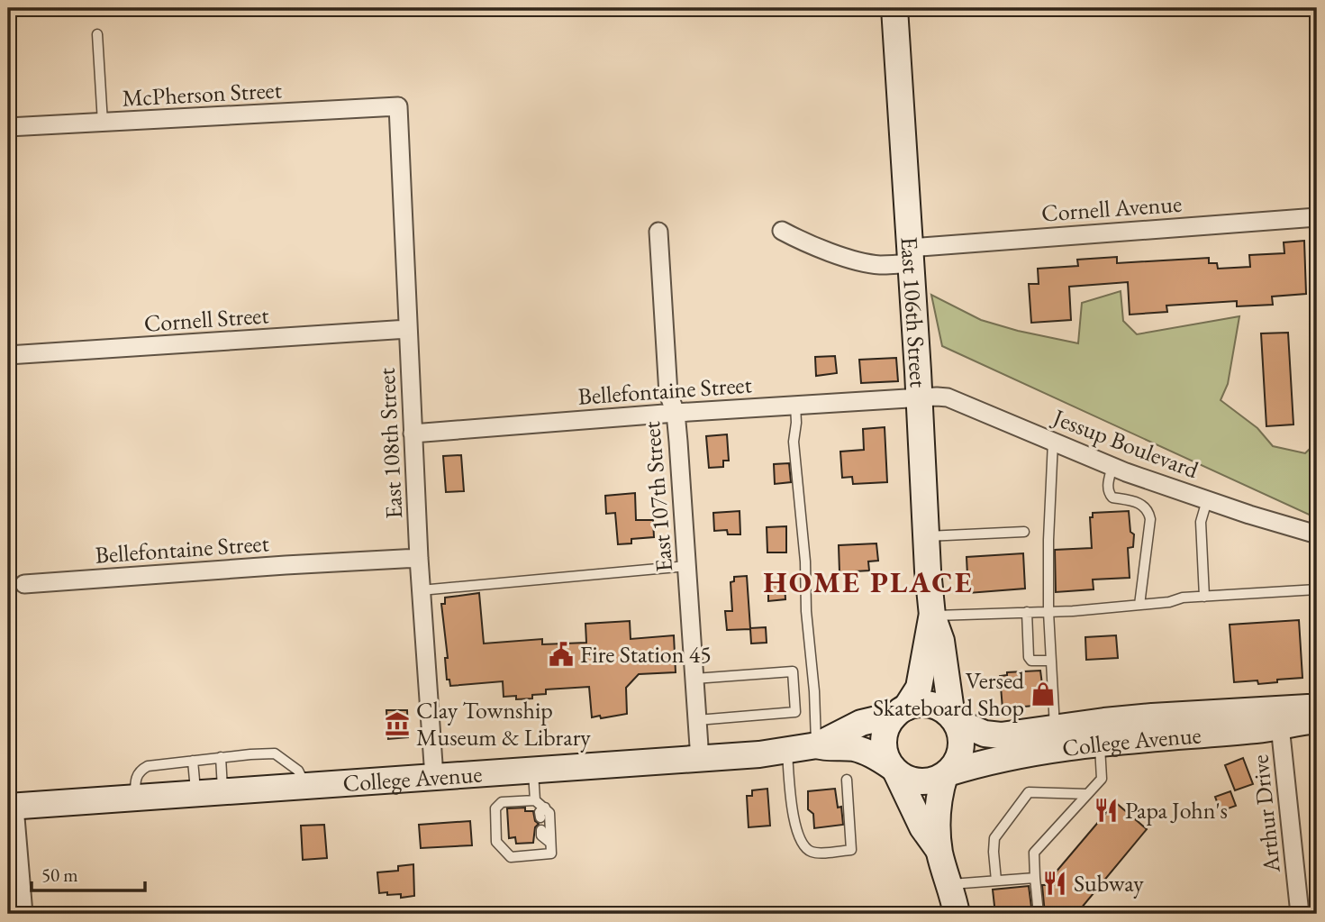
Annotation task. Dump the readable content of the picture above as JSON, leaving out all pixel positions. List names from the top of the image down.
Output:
{
  "streets": {
    "main road": ["East 106th Street", "College Avenue"],
    "street": [
      "McPherson Street",
      "Cornell Avenue",
      "Cornell Street",
      "Bellefontaine Street",
      "East 108th Street",
      "Jessup Boulevard",
      "East 107th Street",
      "Arthur Drive"
    ]
  },
  "crossings": [
    ["McPherson Street", "East 108th Street"],
    ["Cornell Avenue", "East 106th Street"],
    ["East 106th Street", "Bellefontaine Street"],
    ["East 106th Street", "Jessup Boulevard"],
    ["East 106th Street", "College Avenue"],
    ["Cornell Street", "East 108th Street"],
    ["Bellefontaine Street", "East 108th Street"],
    ["Bellefontaine Street", "Jessup Boulevard"],
    ["Bellefontaine Street", "East 107th Street"],
    ["East 108th Street", "College Avenue"],
    ["East 107th Street", "College Avenue"],
    ["College Avenue", "Arthur Drive"]
  ],
  "districts": ["HOME PLACE"],
  "places": {
    "public building": ["Fire Station 45"],
    "shop": ["Versed Skateboard Shop"],
    "museum": ["Clay Township Museum & Library"],
    "restaurant": ["Papa John's", "Subway"]
  },
  "scale_bar": "50 m"
}
